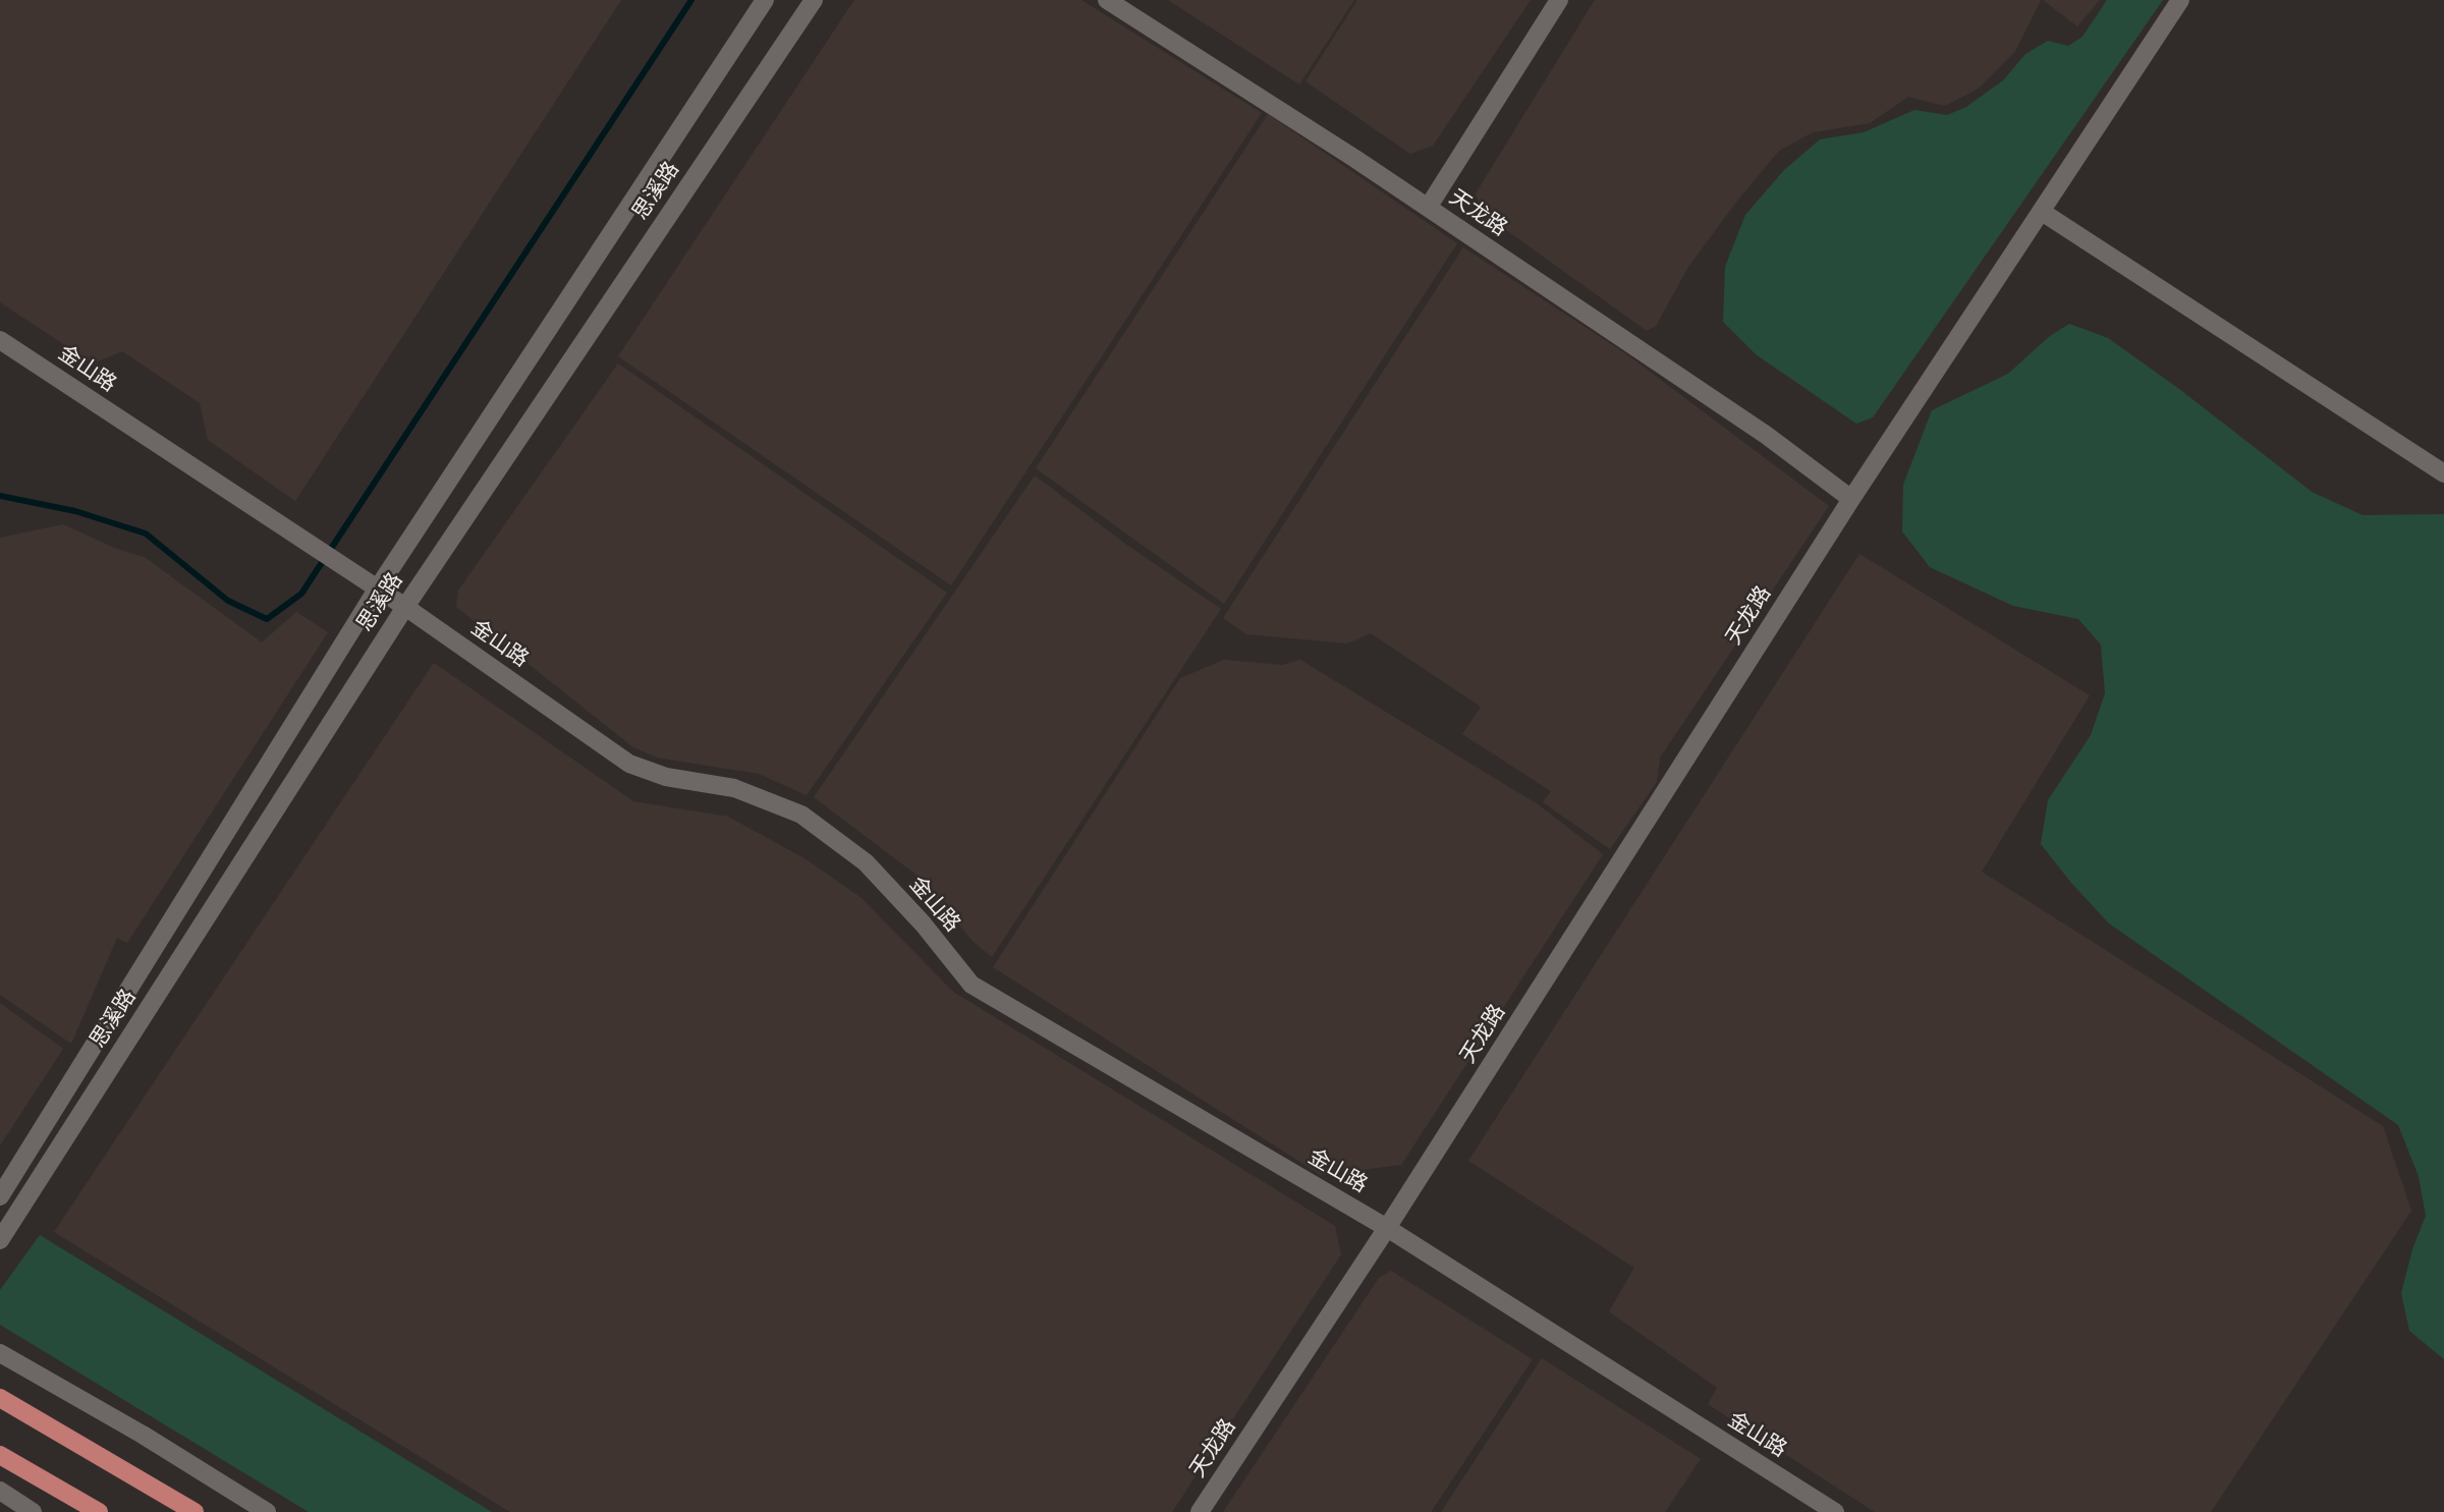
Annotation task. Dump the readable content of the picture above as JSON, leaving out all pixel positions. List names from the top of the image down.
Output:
{
  "streets": {
    "street": ["思溪路", "天龙路", "金山路"]
  },
  "crossings": [
    ["思溪路", "金山路"],
    ["天龙路", "金山路"]
  ]
}
